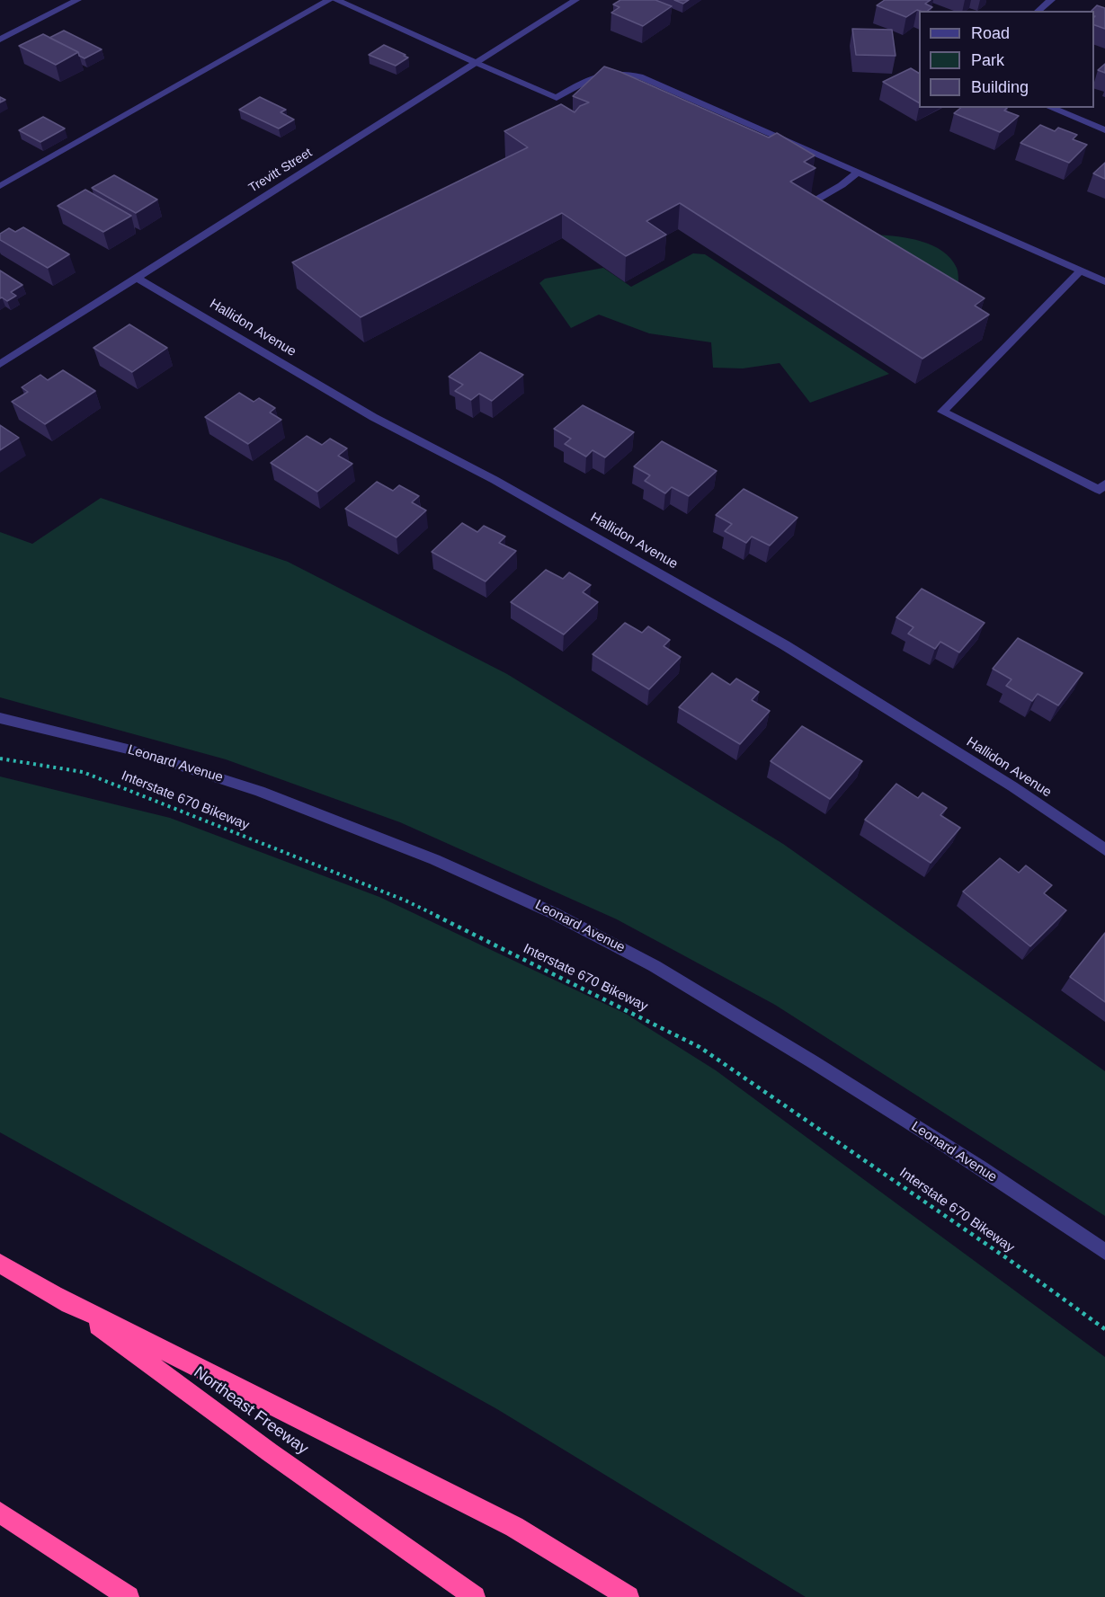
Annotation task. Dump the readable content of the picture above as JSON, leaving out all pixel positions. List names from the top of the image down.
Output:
{
  "streets": {
    "highway": ["Northeast Freeway"],
    "street": ["Trevitt Street", "Hallidon Avenue", "Leonard Avenue"],
    "path": ["Interstate 670 Bikeway"]
  },
  "crossings": [
    ["Trevitt Street", "Hallidon Avenue"]
  ],
  "legend": ["Road", "Park", "Building"]
}
